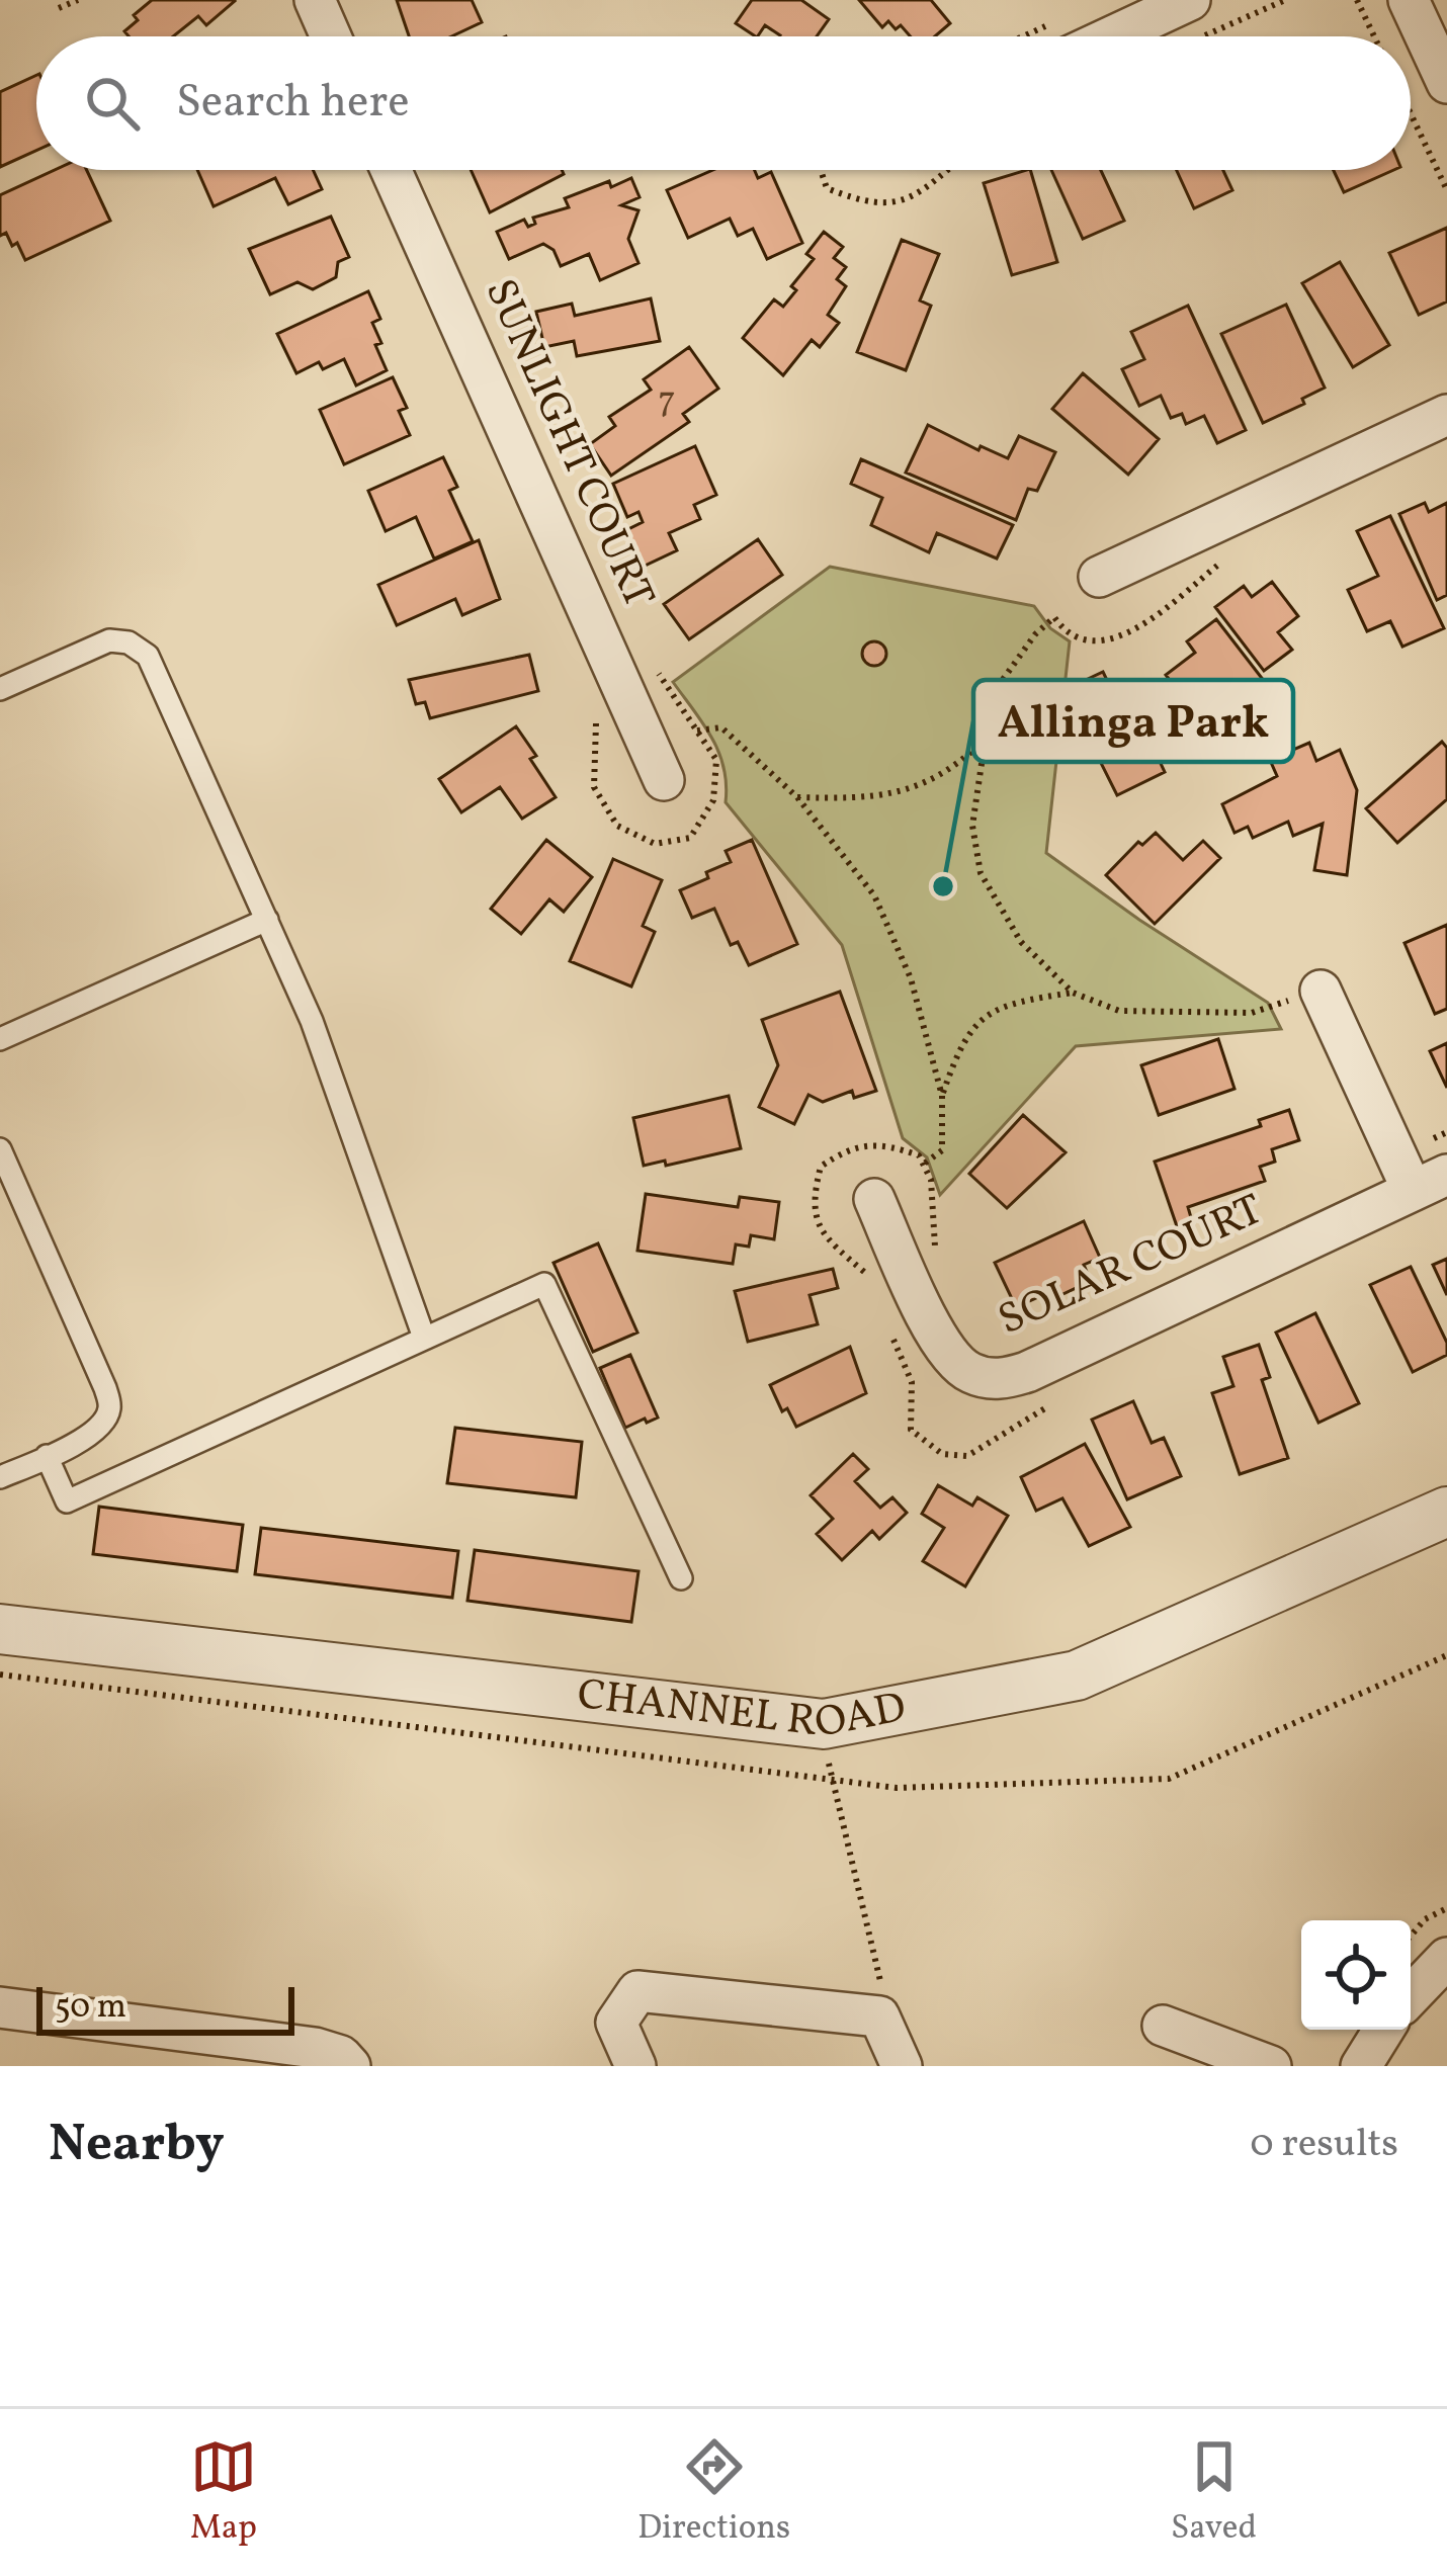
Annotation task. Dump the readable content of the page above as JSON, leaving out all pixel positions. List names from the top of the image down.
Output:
{
  "streets": {
    "street": ["SUNLIGHT COURT", "SOLAR COURT", "CHANNEL ROAD"]
  },
  "places": ["Allinga Park"],
  "house_numbers": ["7"],
  "scale_bar": "50 m",
  "page": {
    "search": "Search here",
    "scale": "50 m",
    "heading": ["Nearby", "0 results"],
    "nav": ["Map", "Directions", "Saved"]
  }
}
